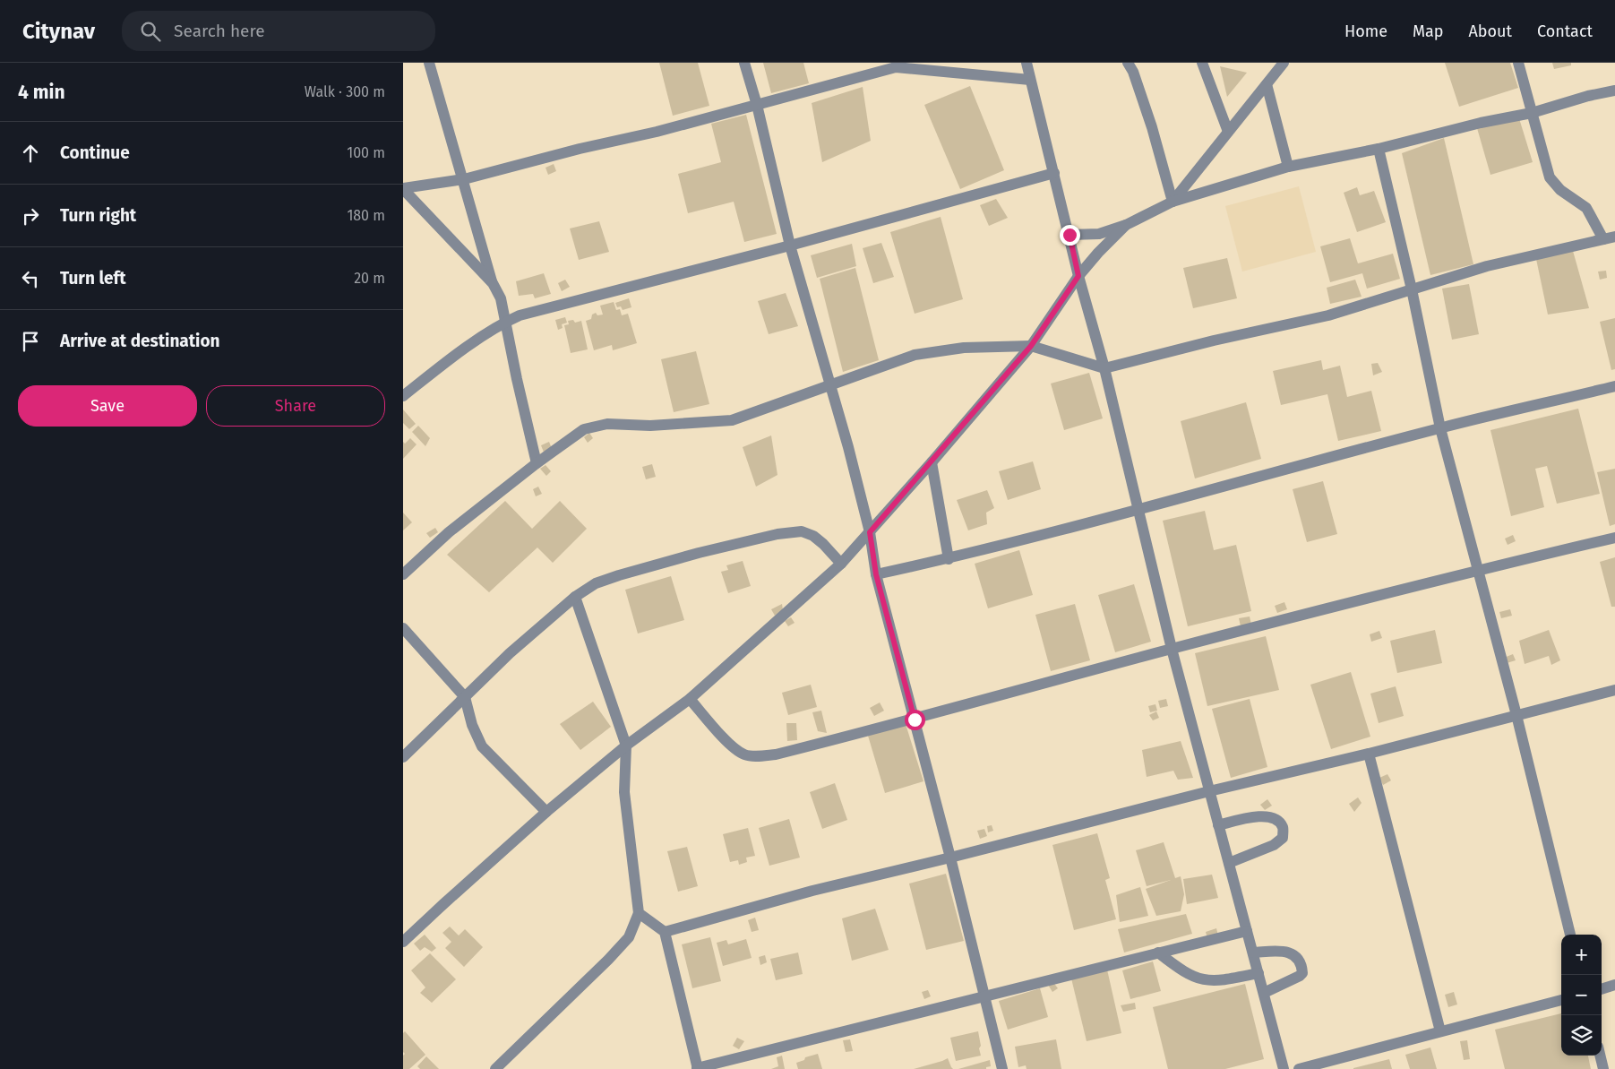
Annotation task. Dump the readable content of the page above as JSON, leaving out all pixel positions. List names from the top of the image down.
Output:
{
  "page": {
    "header": "Citynav",
    "search": "Search here",
    "nav": [
      "Home",
      "Map",
      "About",
      "Contact"
    ],
    "heading": ["4 min", "Walk · 300 m"],
    "list": [
      ["Continue", "100 m"],
      ["Turn right", "180 m"],
      ["Turn left", "20 m"],
      "Arrive at destination"
    ],
    "buttons": ["Save", "Share"],
    "map_buttons": ["+", "−"]
  }
}
